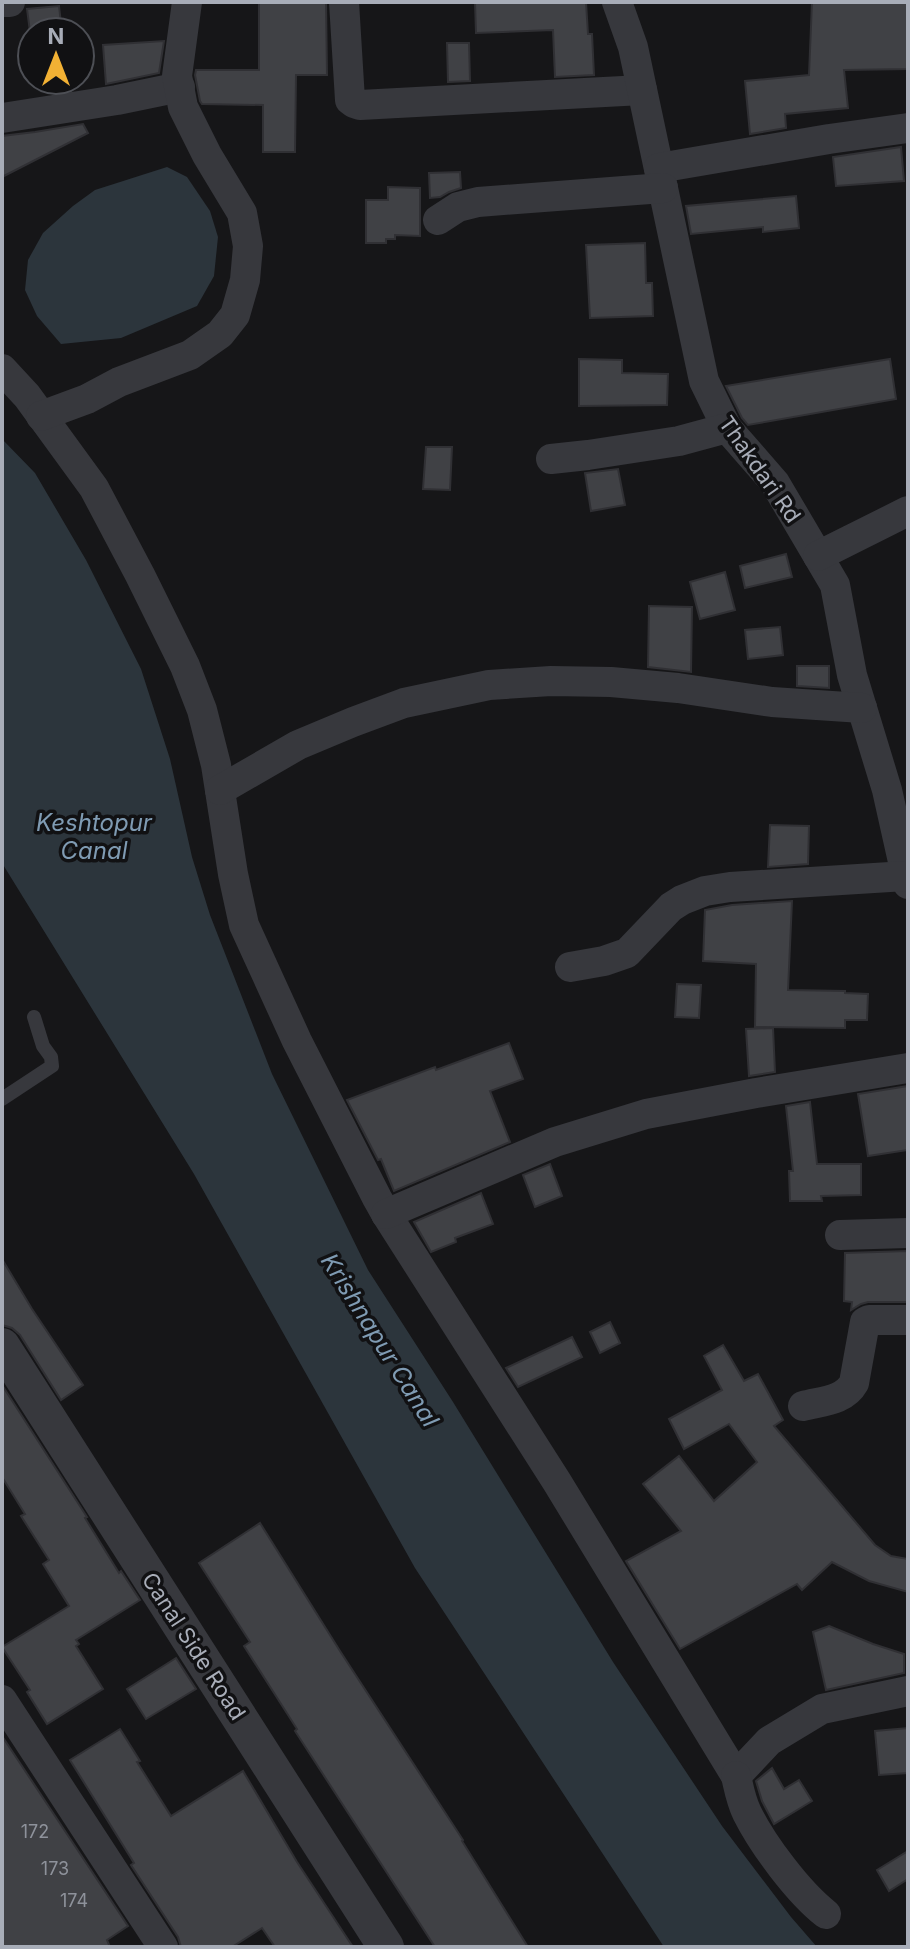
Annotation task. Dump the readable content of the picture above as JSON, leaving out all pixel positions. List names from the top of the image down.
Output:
{
  "streets": {
    "street": ["Thakdari Rd", "Canal Side Road"]
  },
  "water": ["Keshtopur Canal", "Krishnapur Canal"],
  "house_numbers": ["172", "173", "174"],
  "north": "top"
}
